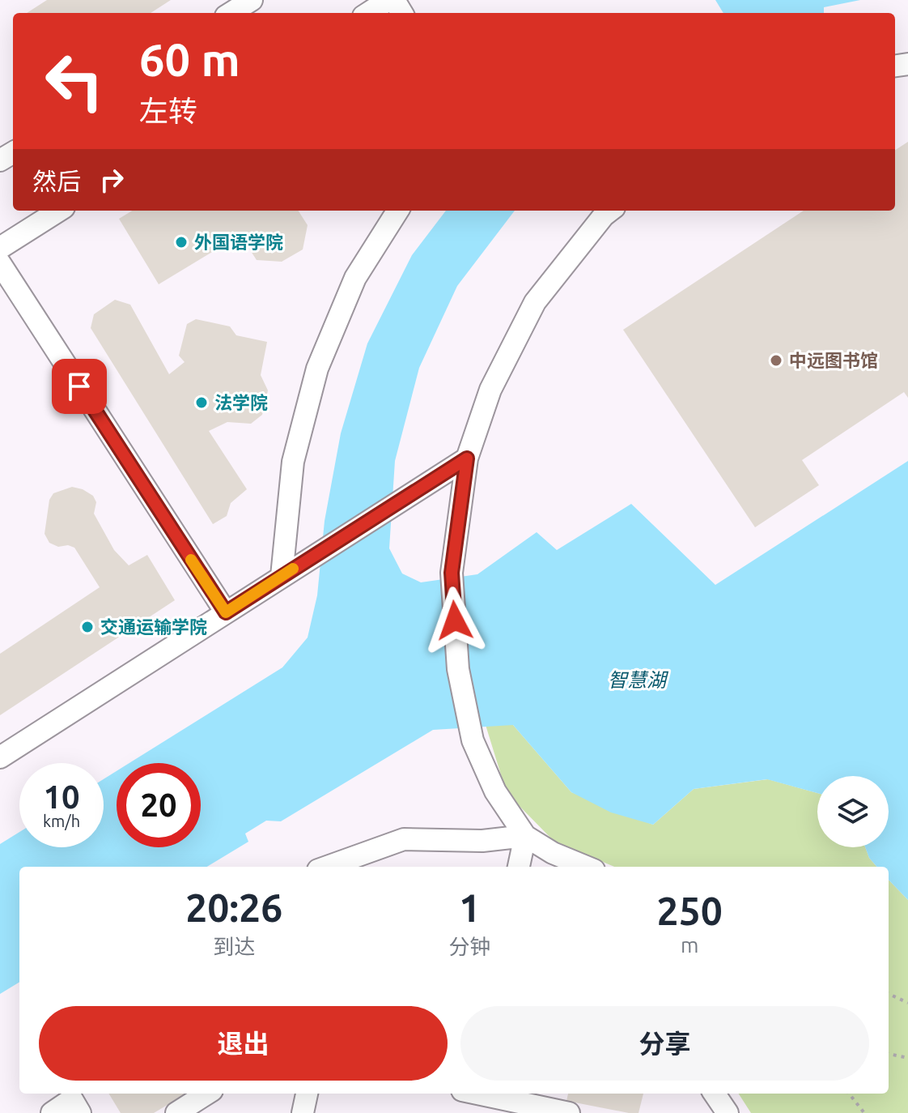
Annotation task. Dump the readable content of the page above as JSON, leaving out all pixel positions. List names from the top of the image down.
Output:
{
  "water": ["智慧湖"],
  "places": [
    "外国语学院",
    "中远图书馆",
    "法学院",
    "交通运输学院"
  ],
  "page": {
    "turn": ["60 m", "左转"],
    "then": "然后",
    "speed": "10 km/h",
    "limit": "20",
    "eta": [
      "20:26",
      "到达",
      "1",
      "分钟",
      "250",
      "m"
    ],
    "buttons": ["退出", "分享"]
  }
}
